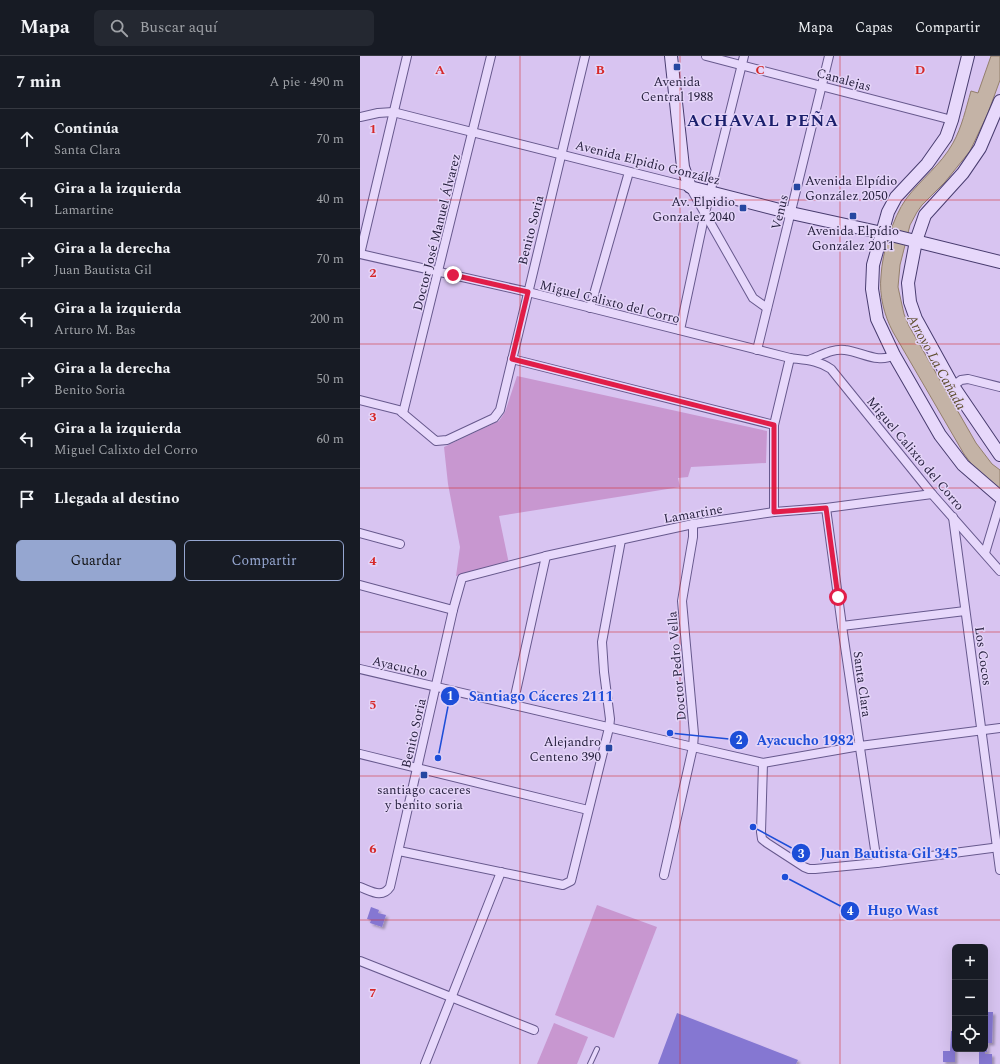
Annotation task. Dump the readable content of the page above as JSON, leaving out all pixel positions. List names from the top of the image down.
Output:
{
  "streets": {
    "main road": ["Avenida Elpidio González"],
    "street": [
      "Canalejas",
      "Venus",
      "Benito Soria",
      "Doctor José Manuel Álvarez",
      "Miguel Calixto del Corro",
      "Lamartine",
      "Los Cocos",
      "Ayacucho",
      "Doctor Pedro Vella",
      "Santa Clara"
    ]
  },
  "crossings": [
    ["Canalejas", "Venus"],
    ["Avenida Elpidio González", "Venus"],
    ["Avenida Elpidio González", "Benito Soria"],
    ["Avenida Elpidio González", "Doctor José Manuel Álvarez"],
    ["Venus", "Miguel Calixto del Corro"],
    ["Benito Soria", "Doctor José Manuel Álvarez"],
    ["Benito Soria", "Miguel Calixto del Corro"],
    ["Benito Soria", "Lamartine"],
    ["Benito Soria", "Ayacucho"],
    ["Doctor José Manuel Álvarez", "Miguel Calixto del Corro"],
    ["Miguel Calixto del Corro", "Lamartine"],
    ["Miguel Calixto del Corro", "Los Cocos"],
    ["Lamartine", "Doctor Pedro Vella"],
    ["Lamartine", "Santa Clara"],
    ["Ayacucho", "Doctor Pedro Vella"]
  ],
  "districts": ["ACHAVAL PEÑA"],
  "water": ["Arroyo La Cañada"],
  "places": {
    "transit": [
      "Avenida Central 1988",
      "Avenida Elpídio González 2050",
      "Av. Elpidio Gonzalez 2040",
      "Avenida Elpídio González 2011",
      "Alejandro Centeno 390",
      "santiago caceres y benito soria"
    ],
    "other": [
      "Ayacucho 1982",
      "Santiago Cáceres 2111",
      "Juan Bautista Gil 345",
      "Hugo Wast"
    ]
  },
  "page": {
    "header": "Mapa",
    "search": "Buscar aquí",
    "nav": ["Mapa", "Capas", "Compartir"],
    "heading": ["7 min", "A pie · 490 m"],
    "list": [
      ["Continúa", "Santa Clara", "70 m"],
      ["Gira a la izquierda", "Lamartine", "40 m"],
      ["Gira a la derecha", "Juan Bautista Gil", "70 m"],
      ["Gira a la izquierda", "Arturo M. Bas", "200 m"],
      ["Gira a la derecha", "Benito Soria", "50 m"],
      ["Gira a la izquierda", "Miguel Calixto del Corro", "60 m"],
      "Llegada al destino"
    ],
    "buttons": ["Guardar", "Compartir"],
    "map_buttons": ["+", "−"]
  },
  "grid": {
    "columns": [
      "A",
      "B",
      "C",
      "D"
    ],
    "rows": [
      "1",
      "2",
      "3",
      "4",
      "5",
      "6",
      "7"
    ]
  }
}
